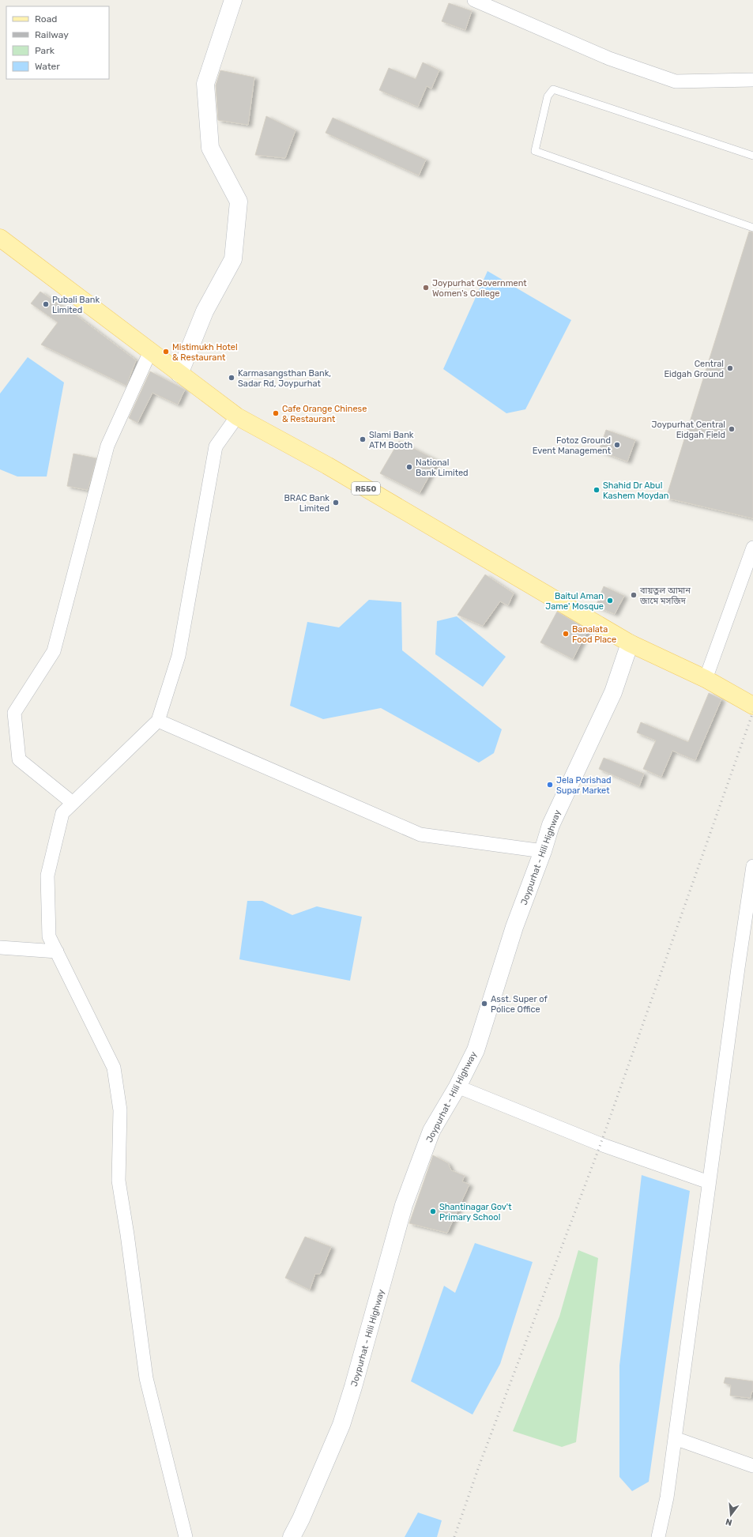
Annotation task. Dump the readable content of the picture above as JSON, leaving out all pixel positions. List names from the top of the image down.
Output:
{
  "streets": {
    "main road": ["R550", "Joypurhat - Hili Highway"]
  },
  "crossings": [
    ["R550", "Joypurhat - Hili Highway"]
  ],
  "places": [
    "Joypurhat Government Women's College",
    "Pubali Bank Limited",
    "Mistimukh Hotel & Restaurant",
    "Central Eidgah Ground",
    "Karmasangsthan Bank, Sadar Rd, Joypurhat",
    "Cafe Orange Chinese & Restaurant",
    "Joypurhat Central Eidgah Field",
    "Slami Bank ATM Booth",
    "Fotoz Ground Event Management",
    "National Bank Limited",
    "Shahid Dr Abul Kashem Moydan",
    "BRAC Bank Limited",
    "বায়তুল আমান জামে মসজিদ",
    "Baitul Aman Jame' Mosque",
    "Banalata Food Place",
    "Jela Porishad Supar Market",
    "Asst. Super of Police Office",
    "Shantinagar Gov't Primary School"
  ],
  "legend": [
    "Road",
    "Railway",
    "Park",
    "Water"
  ],
  "north": "bottom"
}
